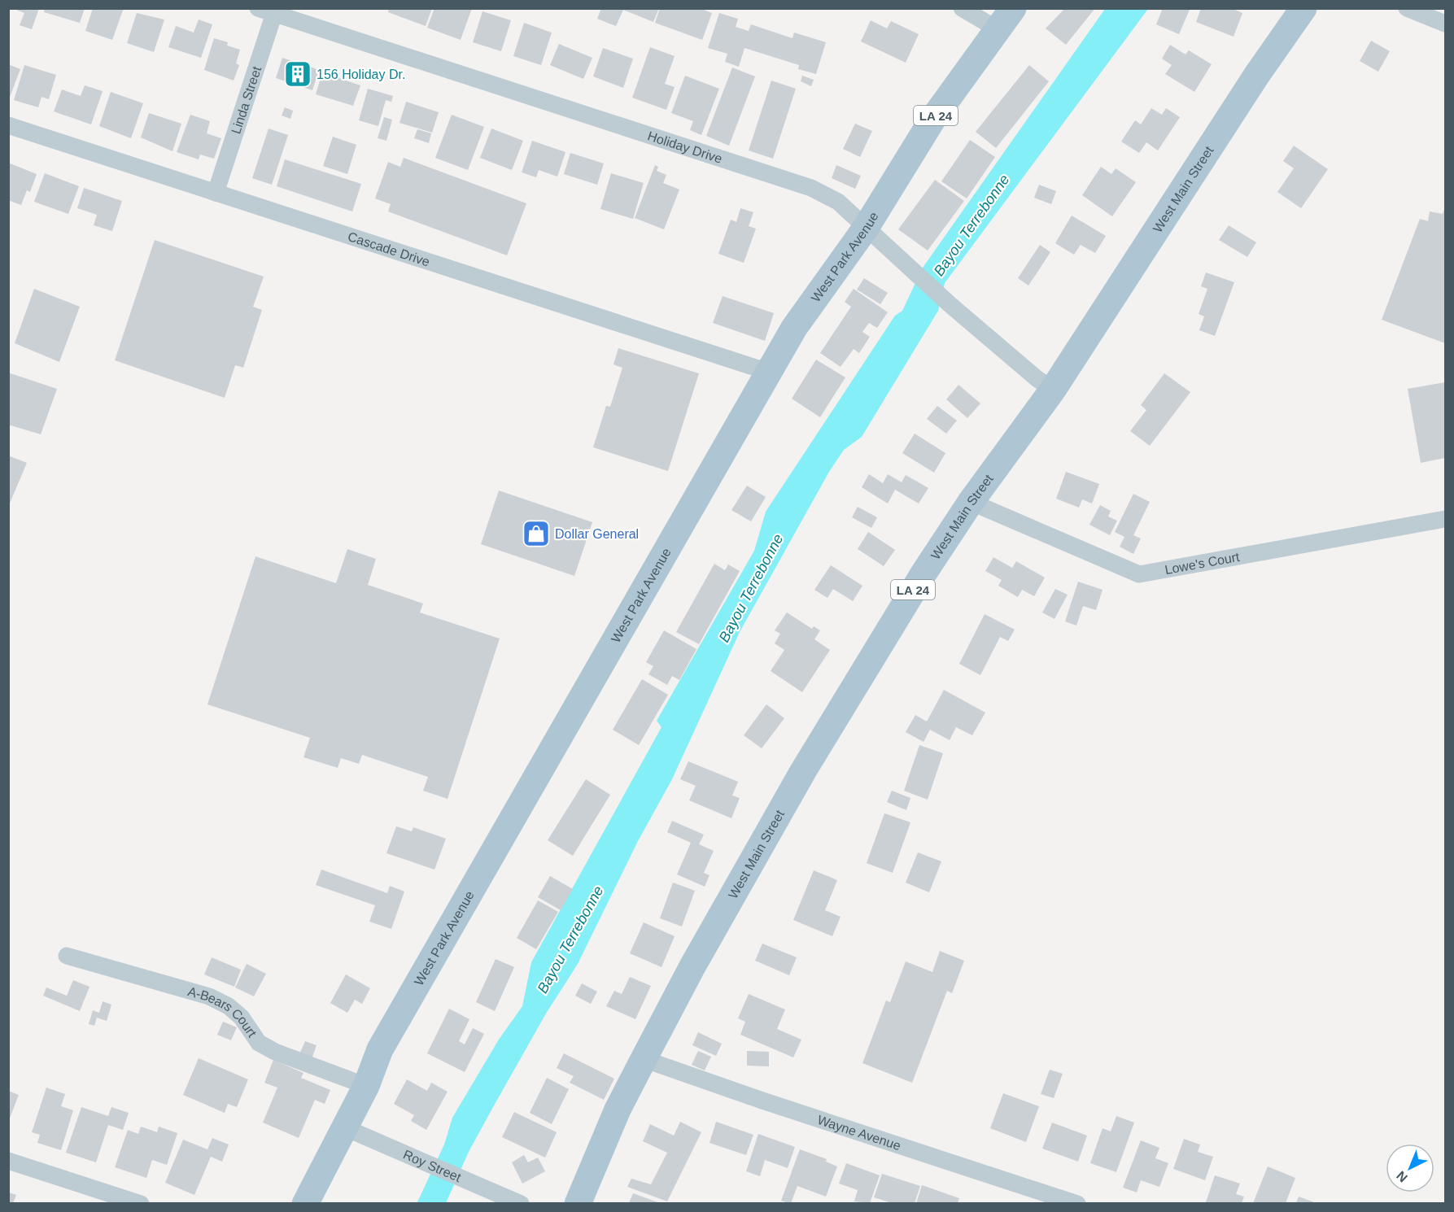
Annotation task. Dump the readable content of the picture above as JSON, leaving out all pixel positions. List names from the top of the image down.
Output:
{
  "streets": {
    "main road": ["LA 24", "West Main Street", "West Park Avenue"],
    "street": [
      "Linda Street",
      "Holiday Drive",
      "Cascade Drive",
      "Lowe's Court",
      "A-Bears Court",
      "Wayne Avenue",
      "Roy Street"
    ]
  },
  "crossings": [
    ["Linda Street", "Holiday Drive"],
    ["Linda Street", "Cascade Drive"],
    ["Holiday Drive", "West Main Street"],
    ["Holiday Drive", "West Park Avenue"],
    ["West Main Street", "Lowe's Court"],
    ["West Main Street", "Wayne Avenue"],
    ["Cascade Drive", "West Park Avenue"],
    ["West Park Avenue", "A-Bears Court"],
    ["West Park Avenue", "Roy Street"]
  ],
  "water": ["Bayou Terrebonne"],
  "places": {
    "building": ["156 Holiday Dr."],
    "shop": ["Dollar General"]
  },
  "north": "bottom left"
}
